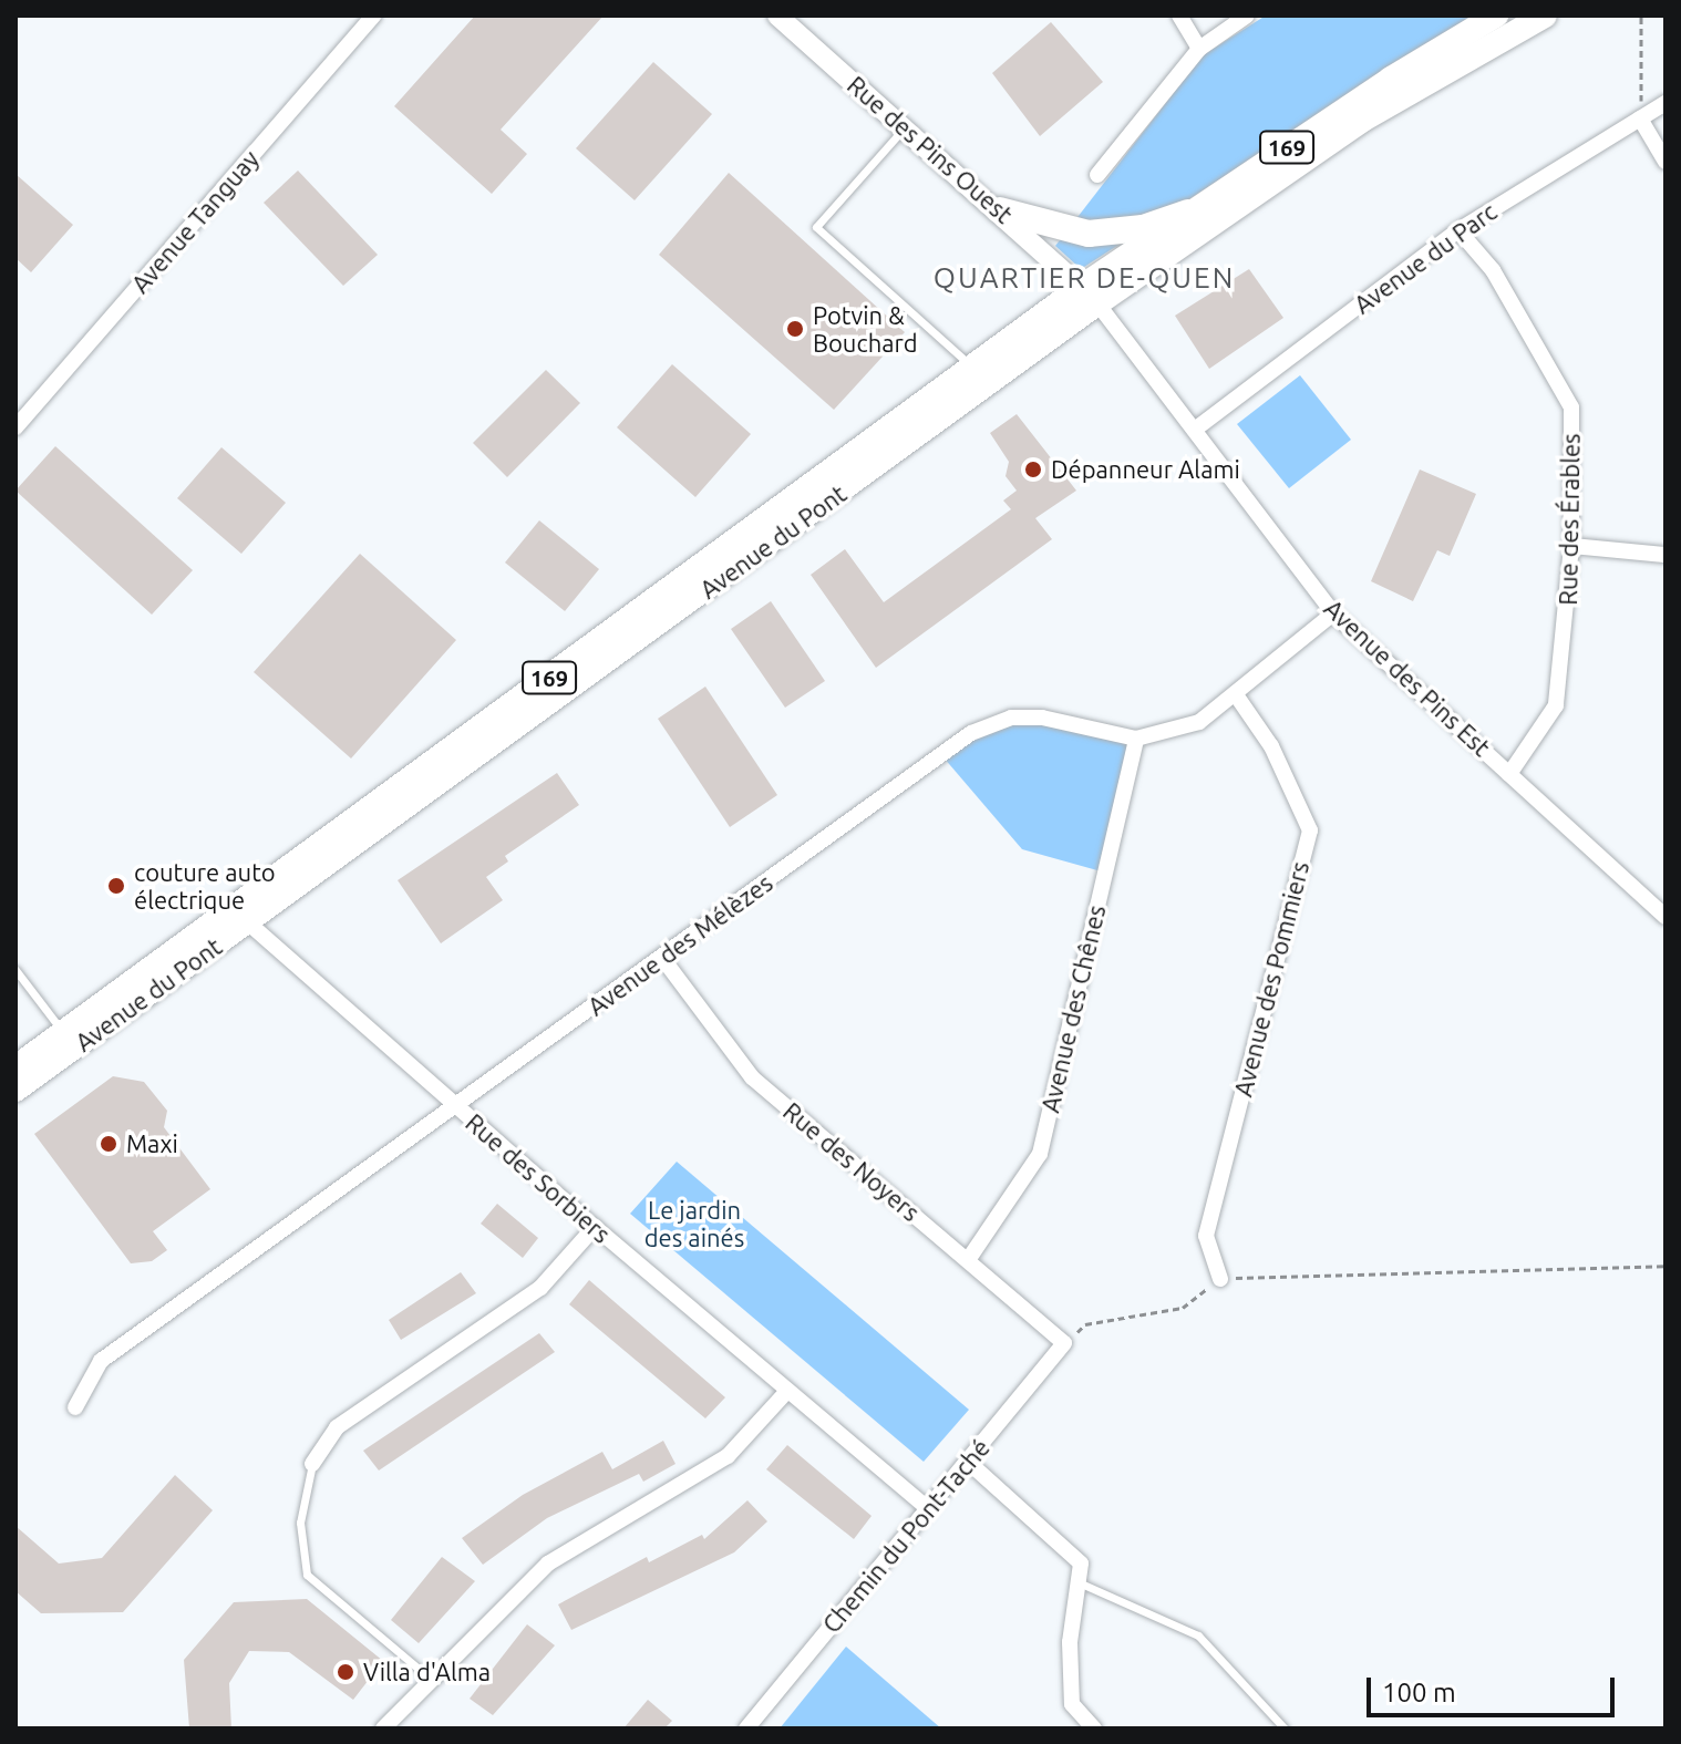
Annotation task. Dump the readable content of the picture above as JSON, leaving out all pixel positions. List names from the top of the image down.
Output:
{
  "streets": {
    "main road": ["169", "Rue des Pins Ouest", "Avenue du Pont"],
    "street": [
      "Avenue Tanguay",
      "Avenue du Parc",
      "Rue des Érables",
      "Avenue des Pins Est",
      "Avenue des Mélèzes",
      "Avenue des Pommiers",
      "Avenue des Chênes",
      "Rue des Noyers",
      "Rue des Sorbiers",
      "Chemin du Pont-Taché"
    ]
  },
  "crossings": [
    ["Rue des Pins Ouest", "Avenue du Pont"],
    ["Rue des Pins Ouest", "Avenue des Pins Est"],
    ["Avenue du Parc", "Rue des Érables"],
    ["Avenue du Parc", "Avenue des Pins Est"],
    ["Rue des Érables", "Avenue des Pins Est"],
    ["Avenue du Pont", "Avenue des Pins Est"],
    ["Avenue du Pont", "Rue des Sorbiers"],
    ["Avenue des Pins Est", "Avenue des Mélèzes"],
    ["Avenue des Mélèzes", "Avenue des Pommiers"],
    ["Avenue des Mélèzes", "Avenue des Chênes"],
    ["Avenue des Mélèzes", "Rue des Noyers"],
    ["Avenue des Mélèzes", "Rue des Sorbiers"],
    ["Avenue des Chênes", "Rue des Noyers"],
    ["Rue des Noyers", "Chemin du Pont-Taché"],
    ["Rue des Sorbiers", "Chemin du Pont-Taché"]
  ],
  "districts": ["QUARTIER DE-QUEN"],
  "parks": ["Le jardin des ainés"],
  "places": [
    "Potvin & Bouchard",
    "Dépanneur Alami",
    "couture auto électrique",
    "Maxi",
    "Villa d'Alma"
  ],
  "scale_bar": "100 m"
}
